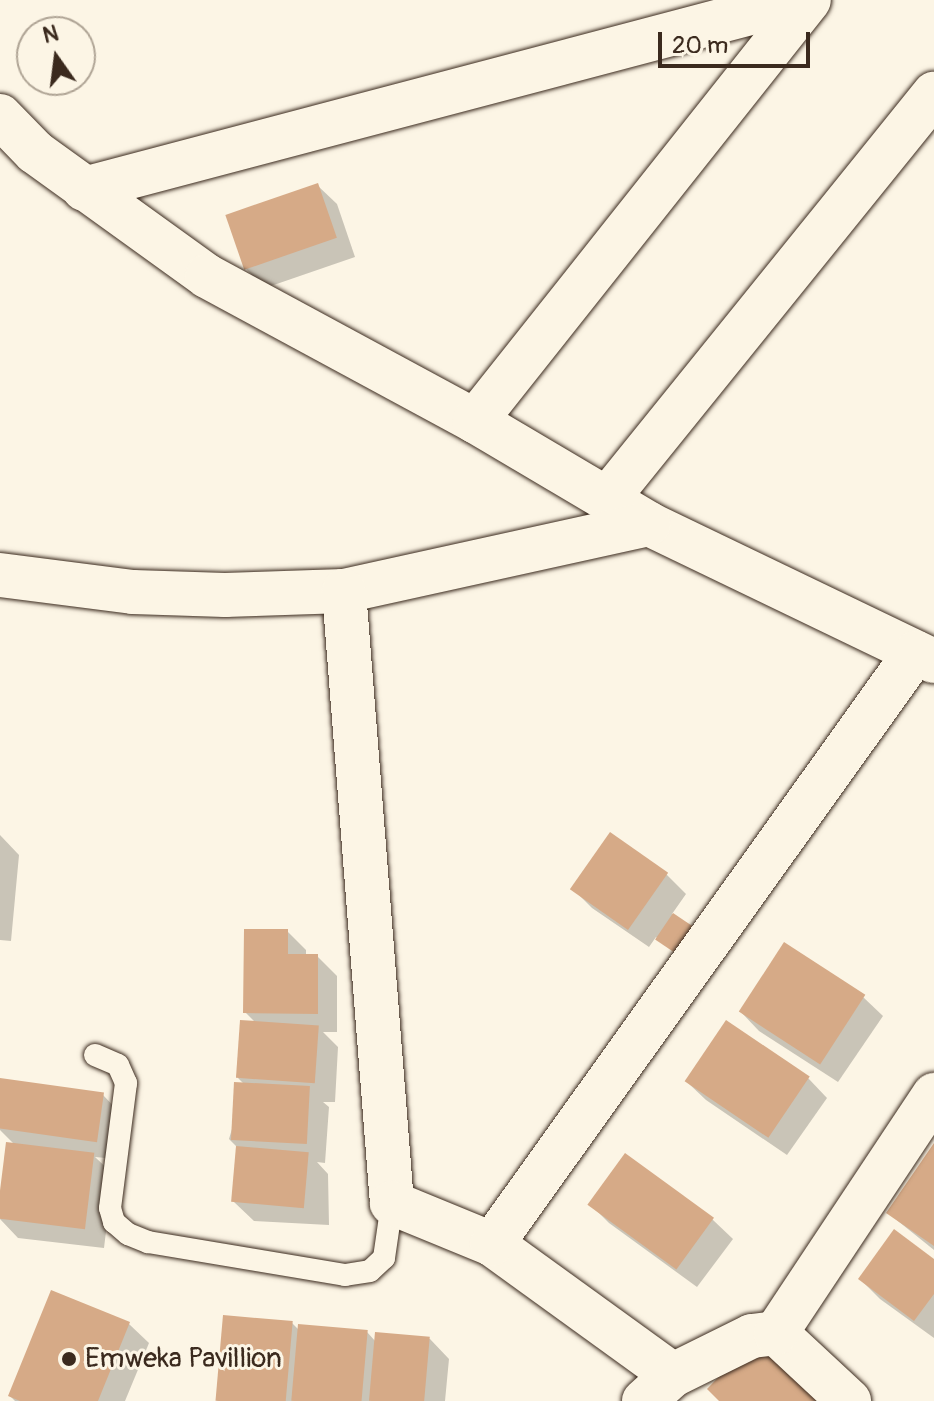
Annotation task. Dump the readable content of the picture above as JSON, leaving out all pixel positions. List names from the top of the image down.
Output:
{
  "places": ["Emweka Pavillion"],
  "scale_bar": "20 m",
  "north": "top"
}
